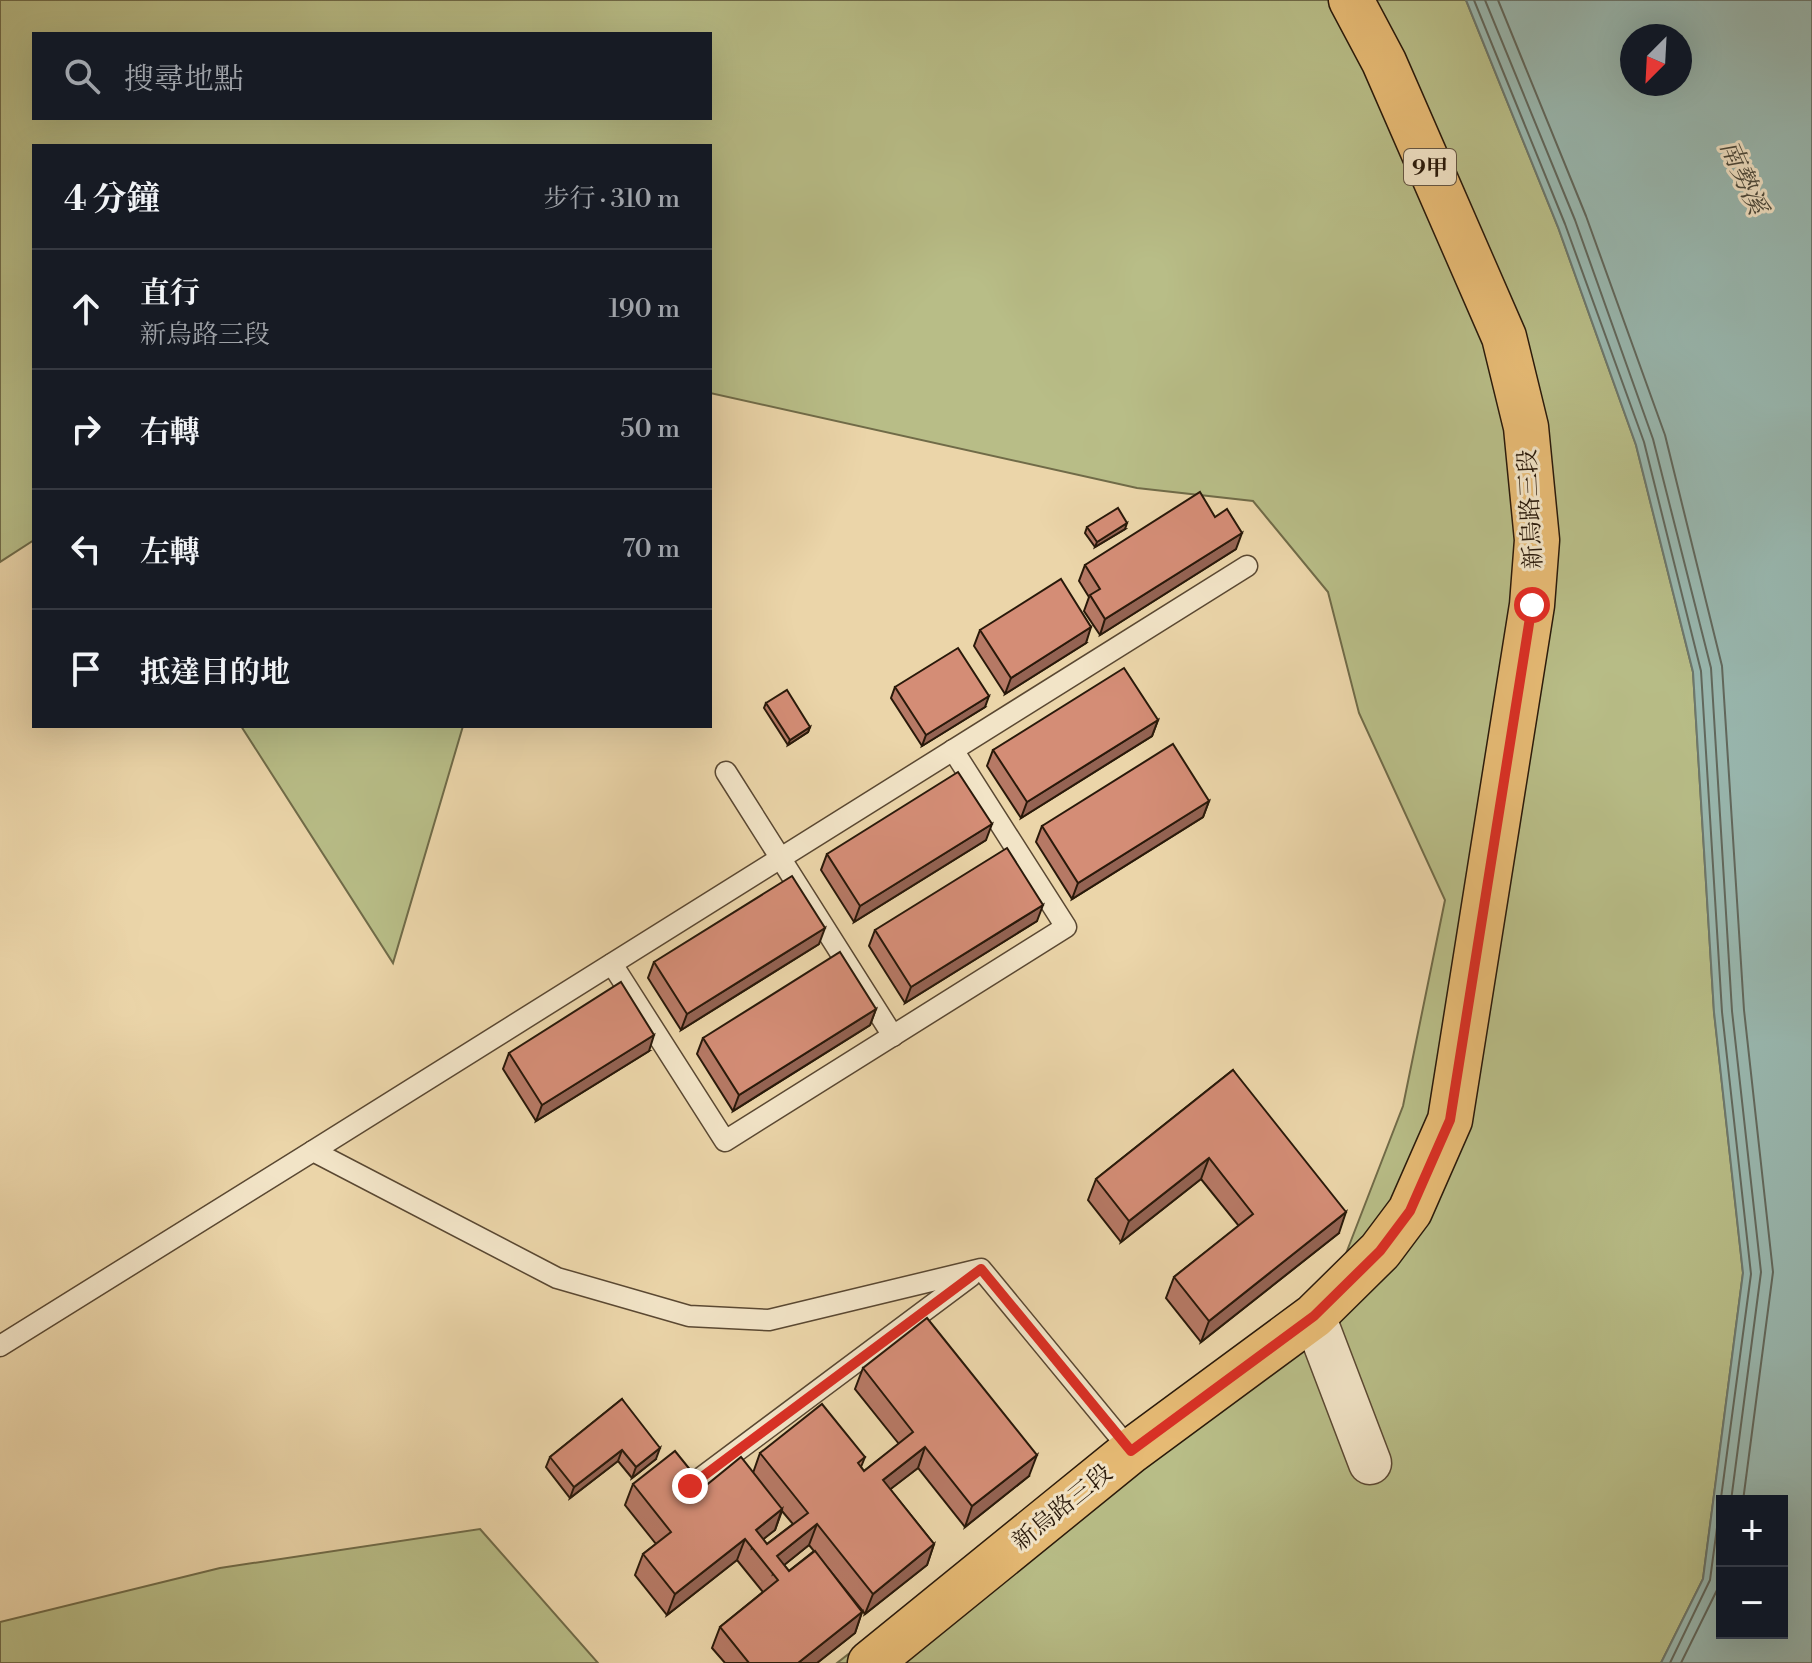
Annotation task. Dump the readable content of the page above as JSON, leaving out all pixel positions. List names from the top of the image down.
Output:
{
  "streets": {
    "main road": ["9甲", "新烏路三段"]
  },
  "water": ["南勢溪"],
  "north": "bottom left",
  "page": {
    "search": "搜尋地點",
    "heading": ["4 分鐘", "步行 · 310 m"],
    "list": [
      ["直行", "新烏路三段", "190 m"],
      ["右轉", "50 m"],
      ["左轉", "70 m"],
      "抵達目的地"
    ],
    "map_buttons": ["+", "−"]
  }
}
